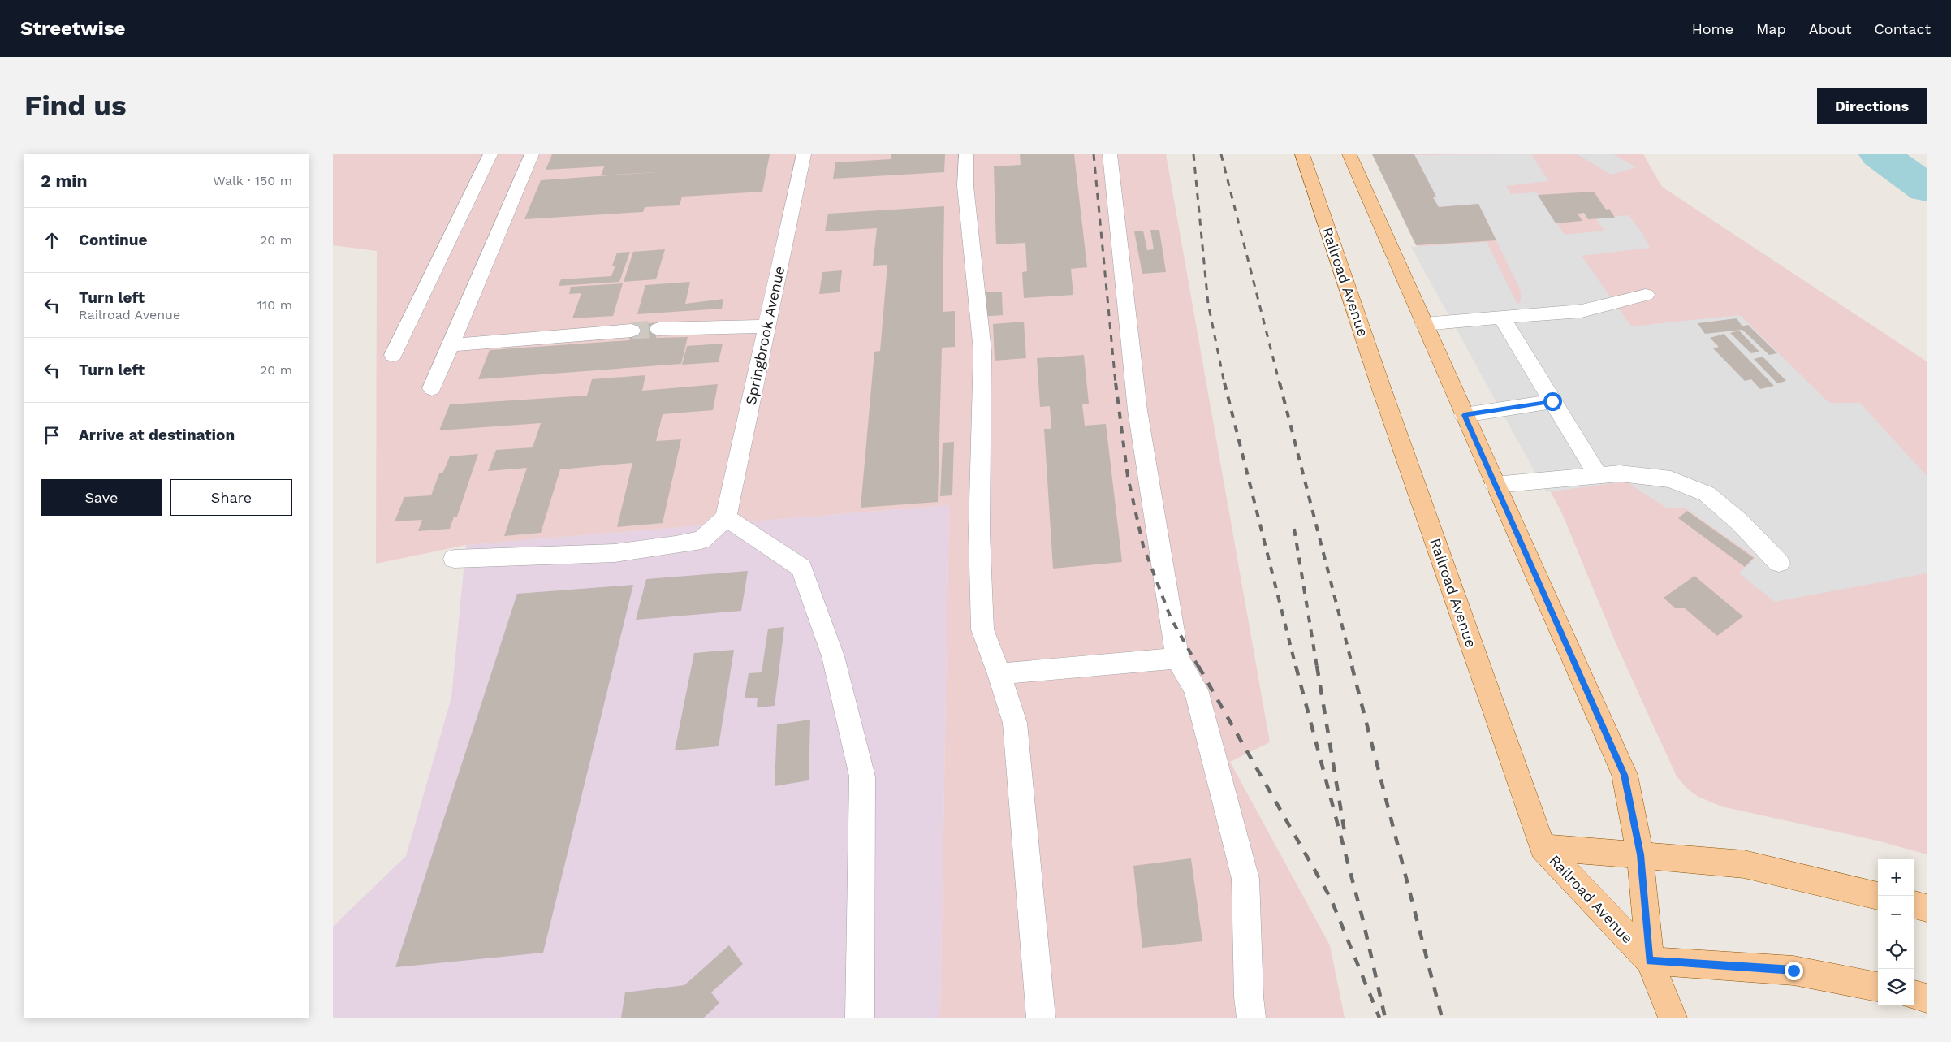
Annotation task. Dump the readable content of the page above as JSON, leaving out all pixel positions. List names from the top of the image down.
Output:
{
  "streets": {
    "main road": ["Railroad Avenue"],
    "street": ["Springbrook Avenue"]
  },
  "page": {
    "header": "Streetwise",
    "nav": [
      "Home",
      "Map",
      "About",
      "Contact"
    ],
    "buttons": [
      "Directions",
      ["Save", "Share"]
    ],
    "title": "Find us",
    "heading": ["2 min", "Walk · 150 m"],
    "list": [
      ["Continue", "20 m"],
      ["Turn left", "Railroad Avenue", "110 m"],
      ["Turn left", "20 m"],
      "Arrive at destination"
    ],
    "map_buttons": ["+", "−"]
  }
}
